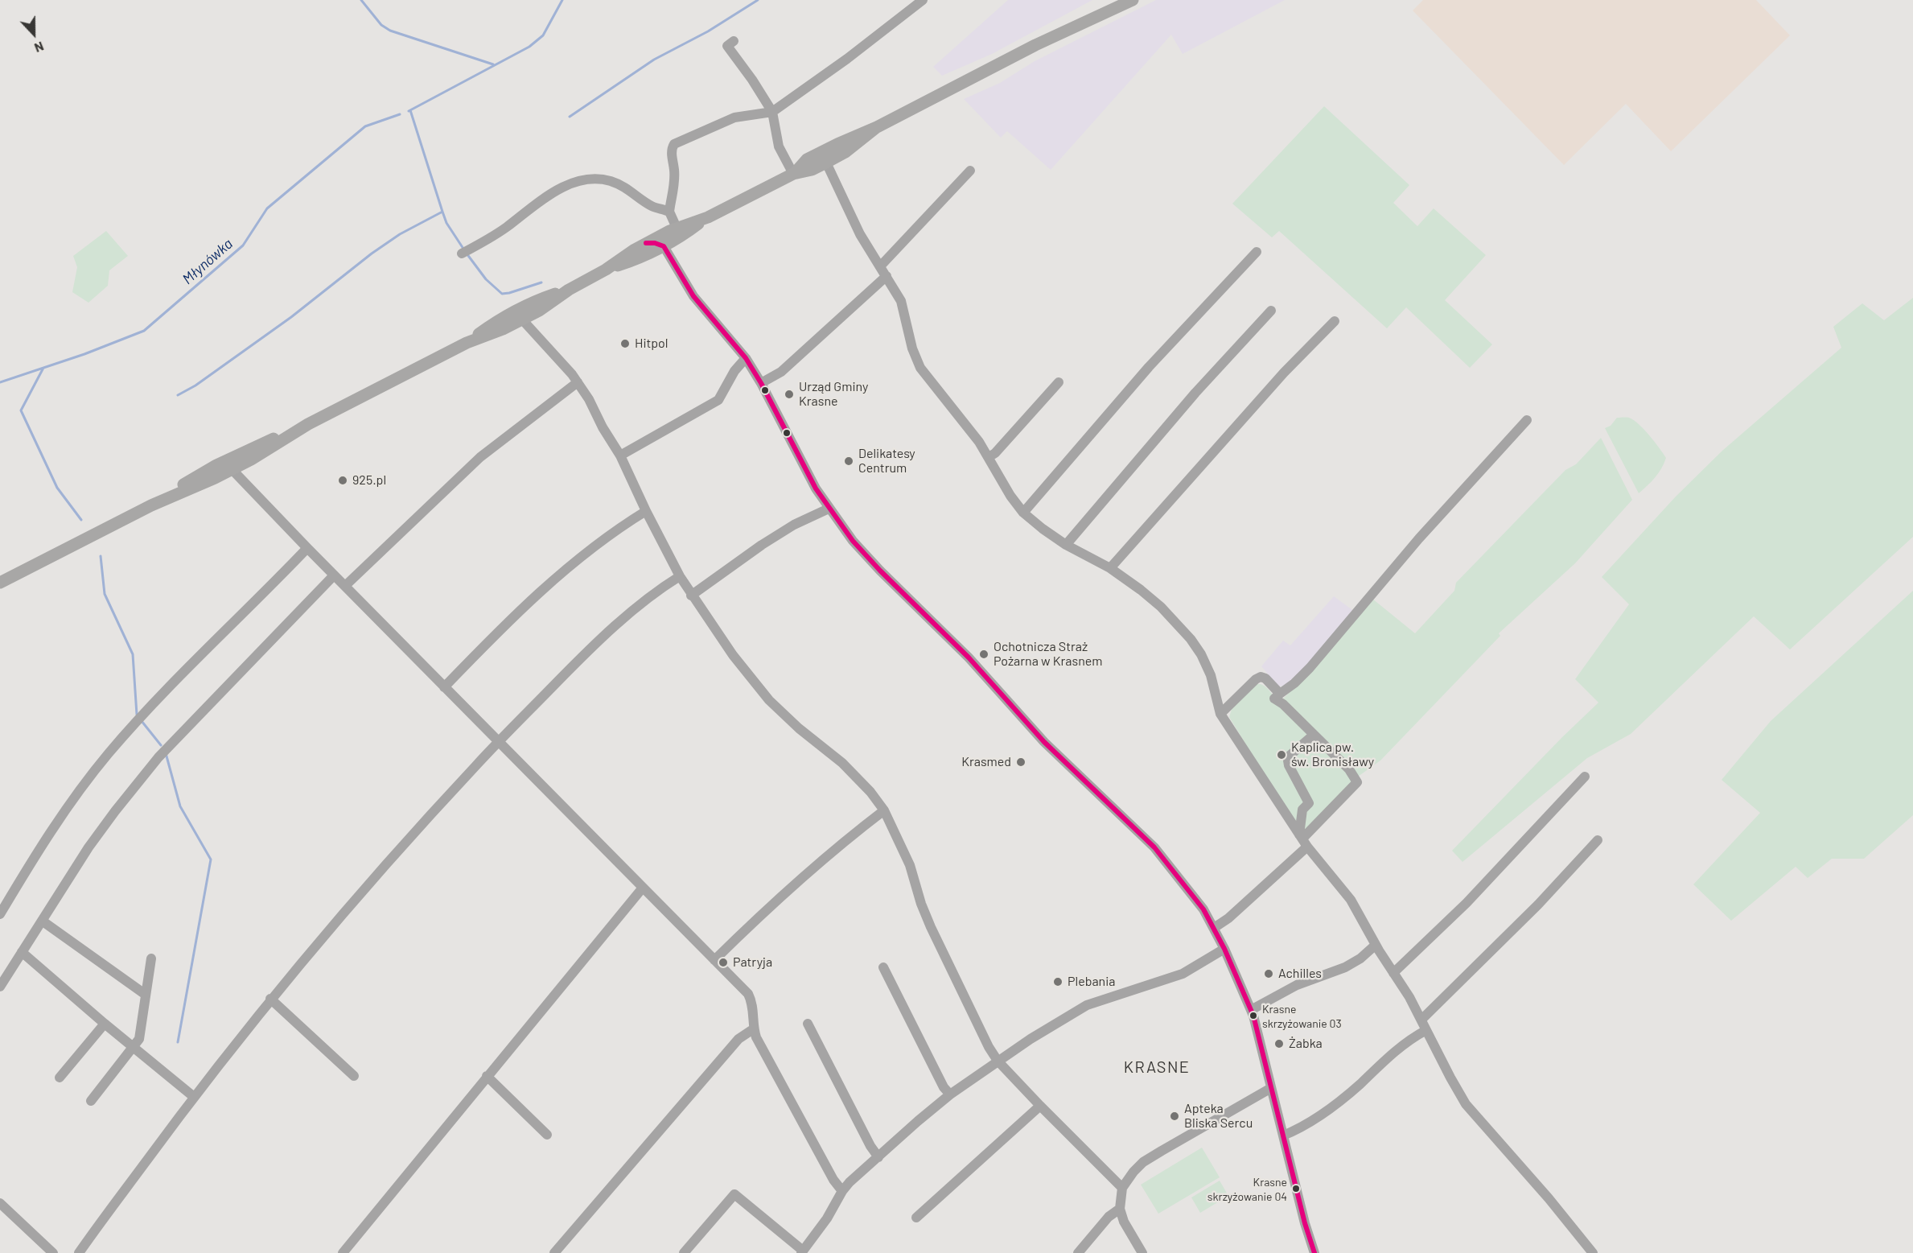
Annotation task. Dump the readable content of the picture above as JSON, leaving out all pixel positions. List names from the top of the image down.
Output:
{
  "districts": ["KRASNE"],
  "water": ["Młynówka"],
  "places": [
    "Hitpol",
    "Urząd Gminy Krasne",
    "Delikatesy Centrum",
    "925.pl",
    "Ochotnicza Straż Pożarna w Krasnem",
    "Kaplica pw. św. Bronisławy",
    "Krasmed",
    "Patryja",
    "Achilles",
    "Plebania",
    "Krasne skrzyżowanie 03",
    "Żabka",
    "Apteka Bliska Sercu",
    "Krasne skrzyżowanie 04"
  ],
  "north": "bottom"
}
